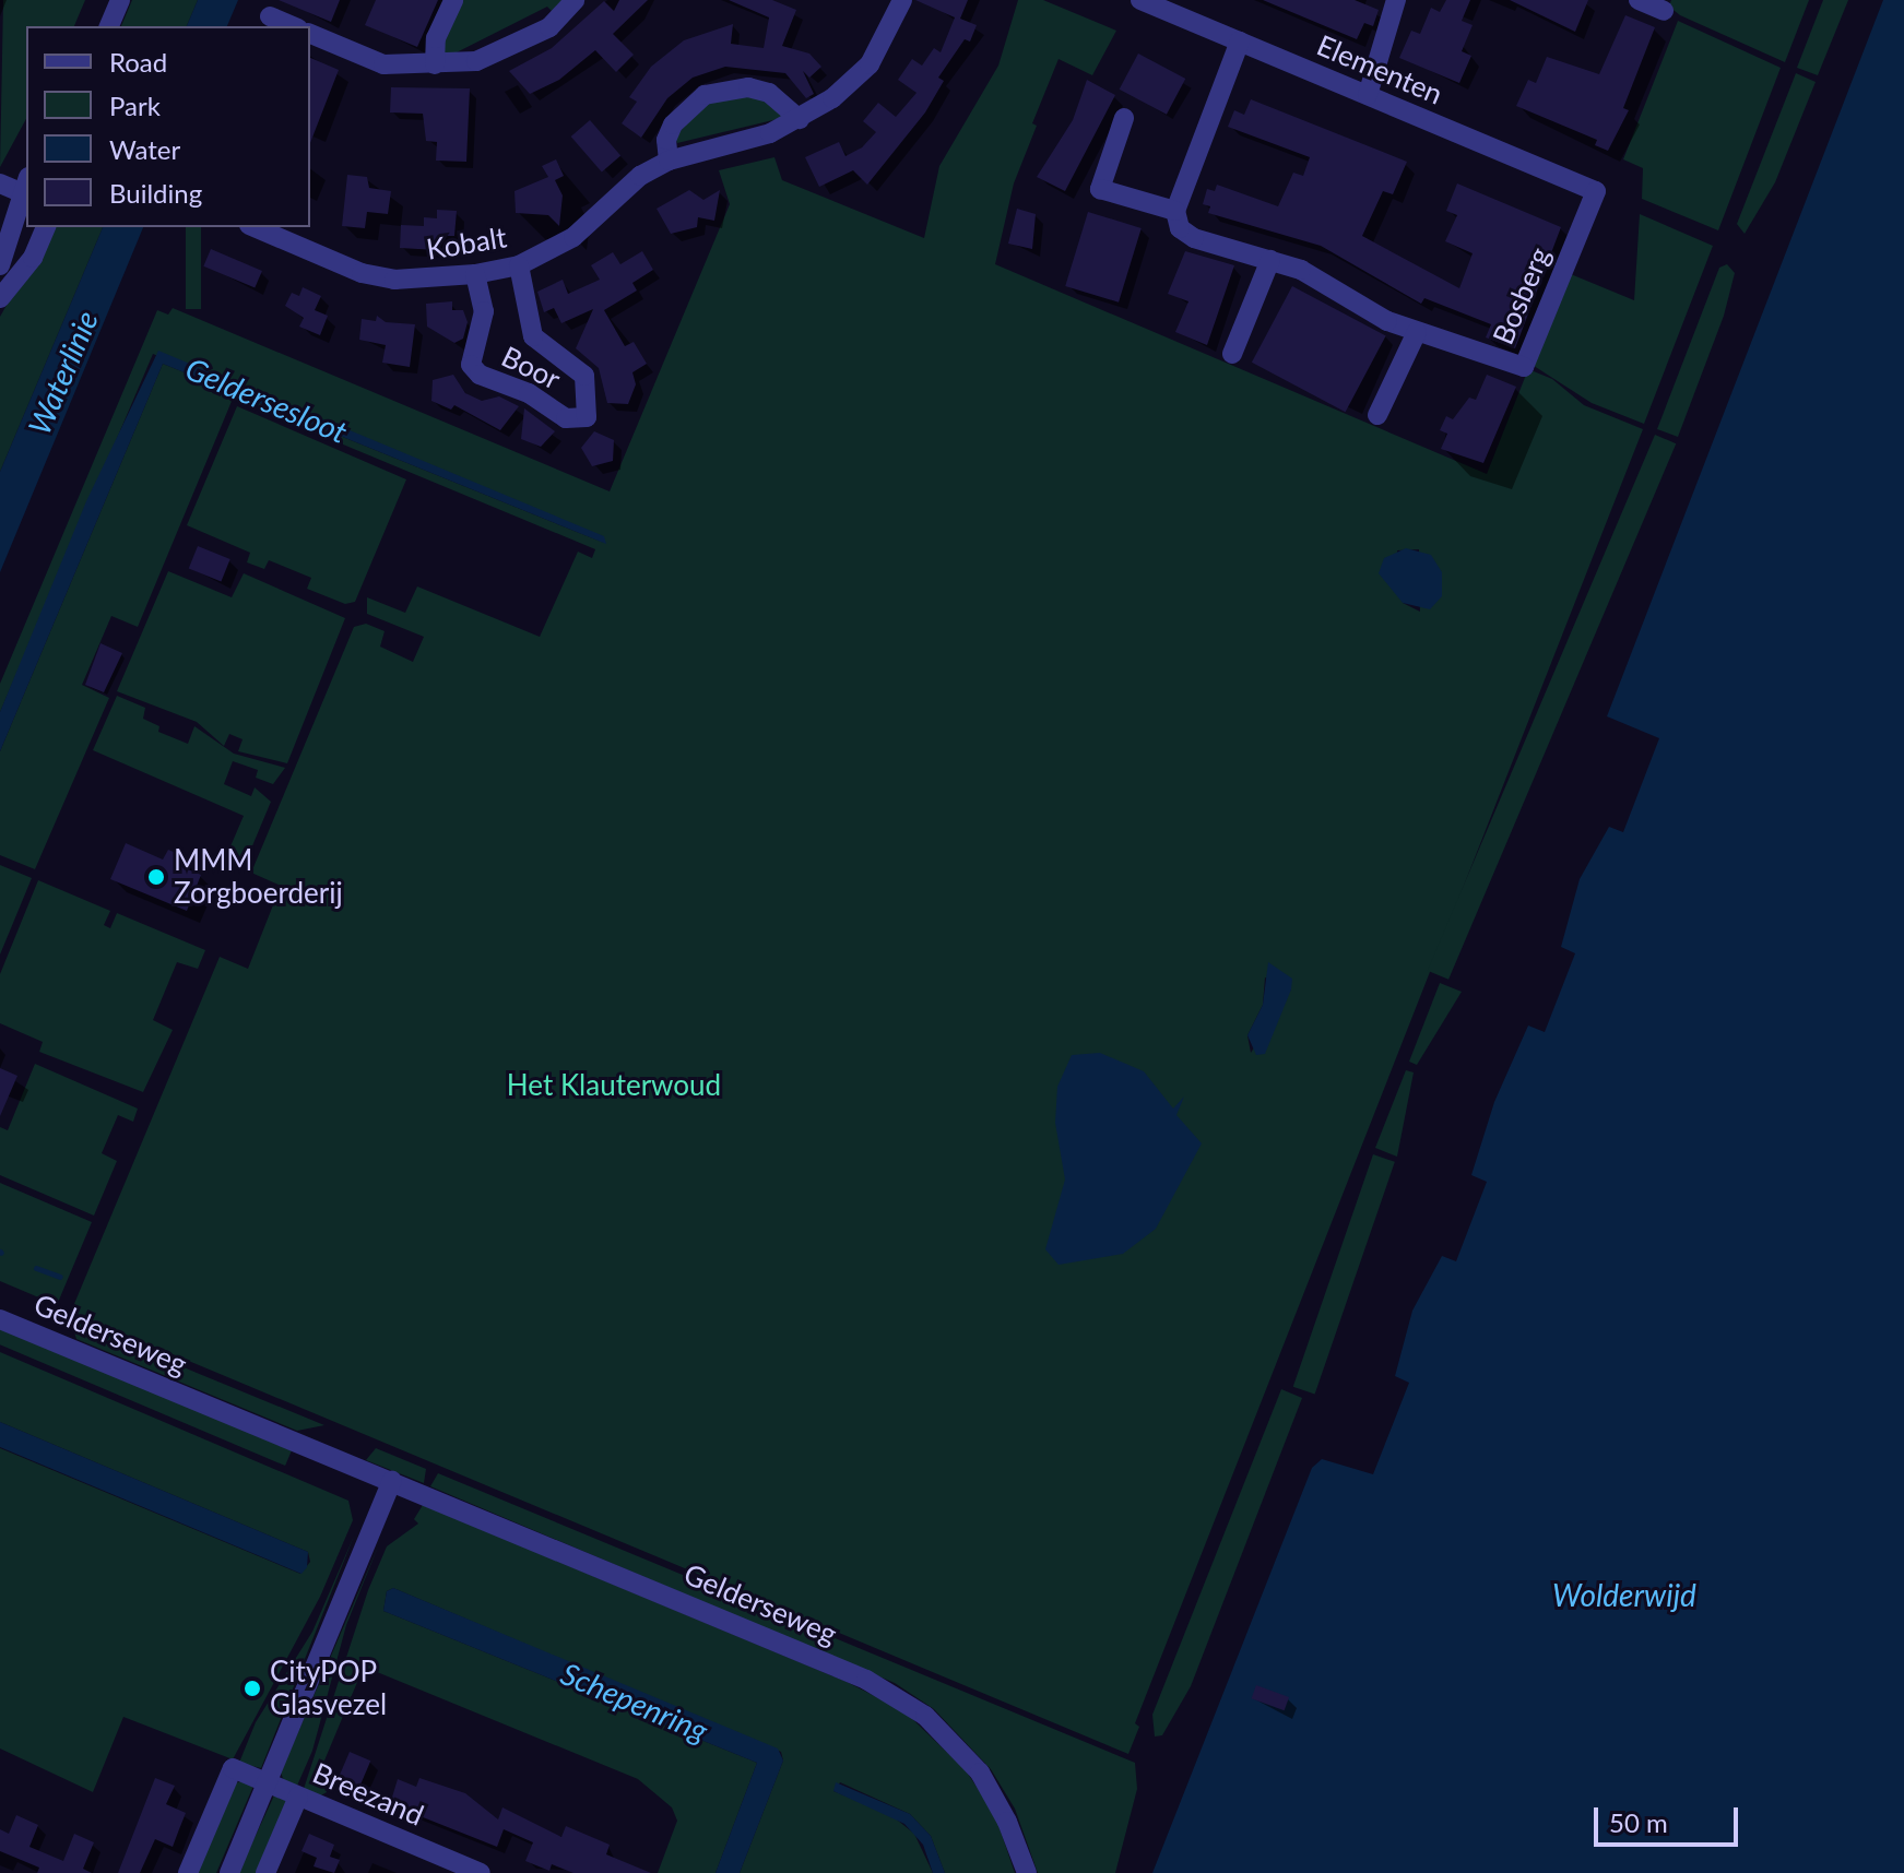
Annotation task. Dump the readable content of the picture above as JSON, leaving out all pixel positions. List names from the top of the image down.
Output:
{
  "streets": {
    "street": [
      "Elementen",
      "Kobalt",
      "Bosberg",
      "Boor",
      "Gelderseweg",
      "Breezand"
    ]
  },
  "crossings": [
    ["Elementen", "Bosberg"],
    ["Kobalt", "Boor"]
  ],
  "water": [
    "Waterlinie",
    "Geldersesloot",
    "Wolderwijd",
    "Schepenring"
  ],
  "parks": ["Het Klauterwoud"],
  "places": ["MMM Zorgboerderij", "CityPOP Glasvezel"],
  "legend": [
    "Road",
    "Park",
    "Water",
    "Building"
  ],
  "scale_bar": "50 m"
}
